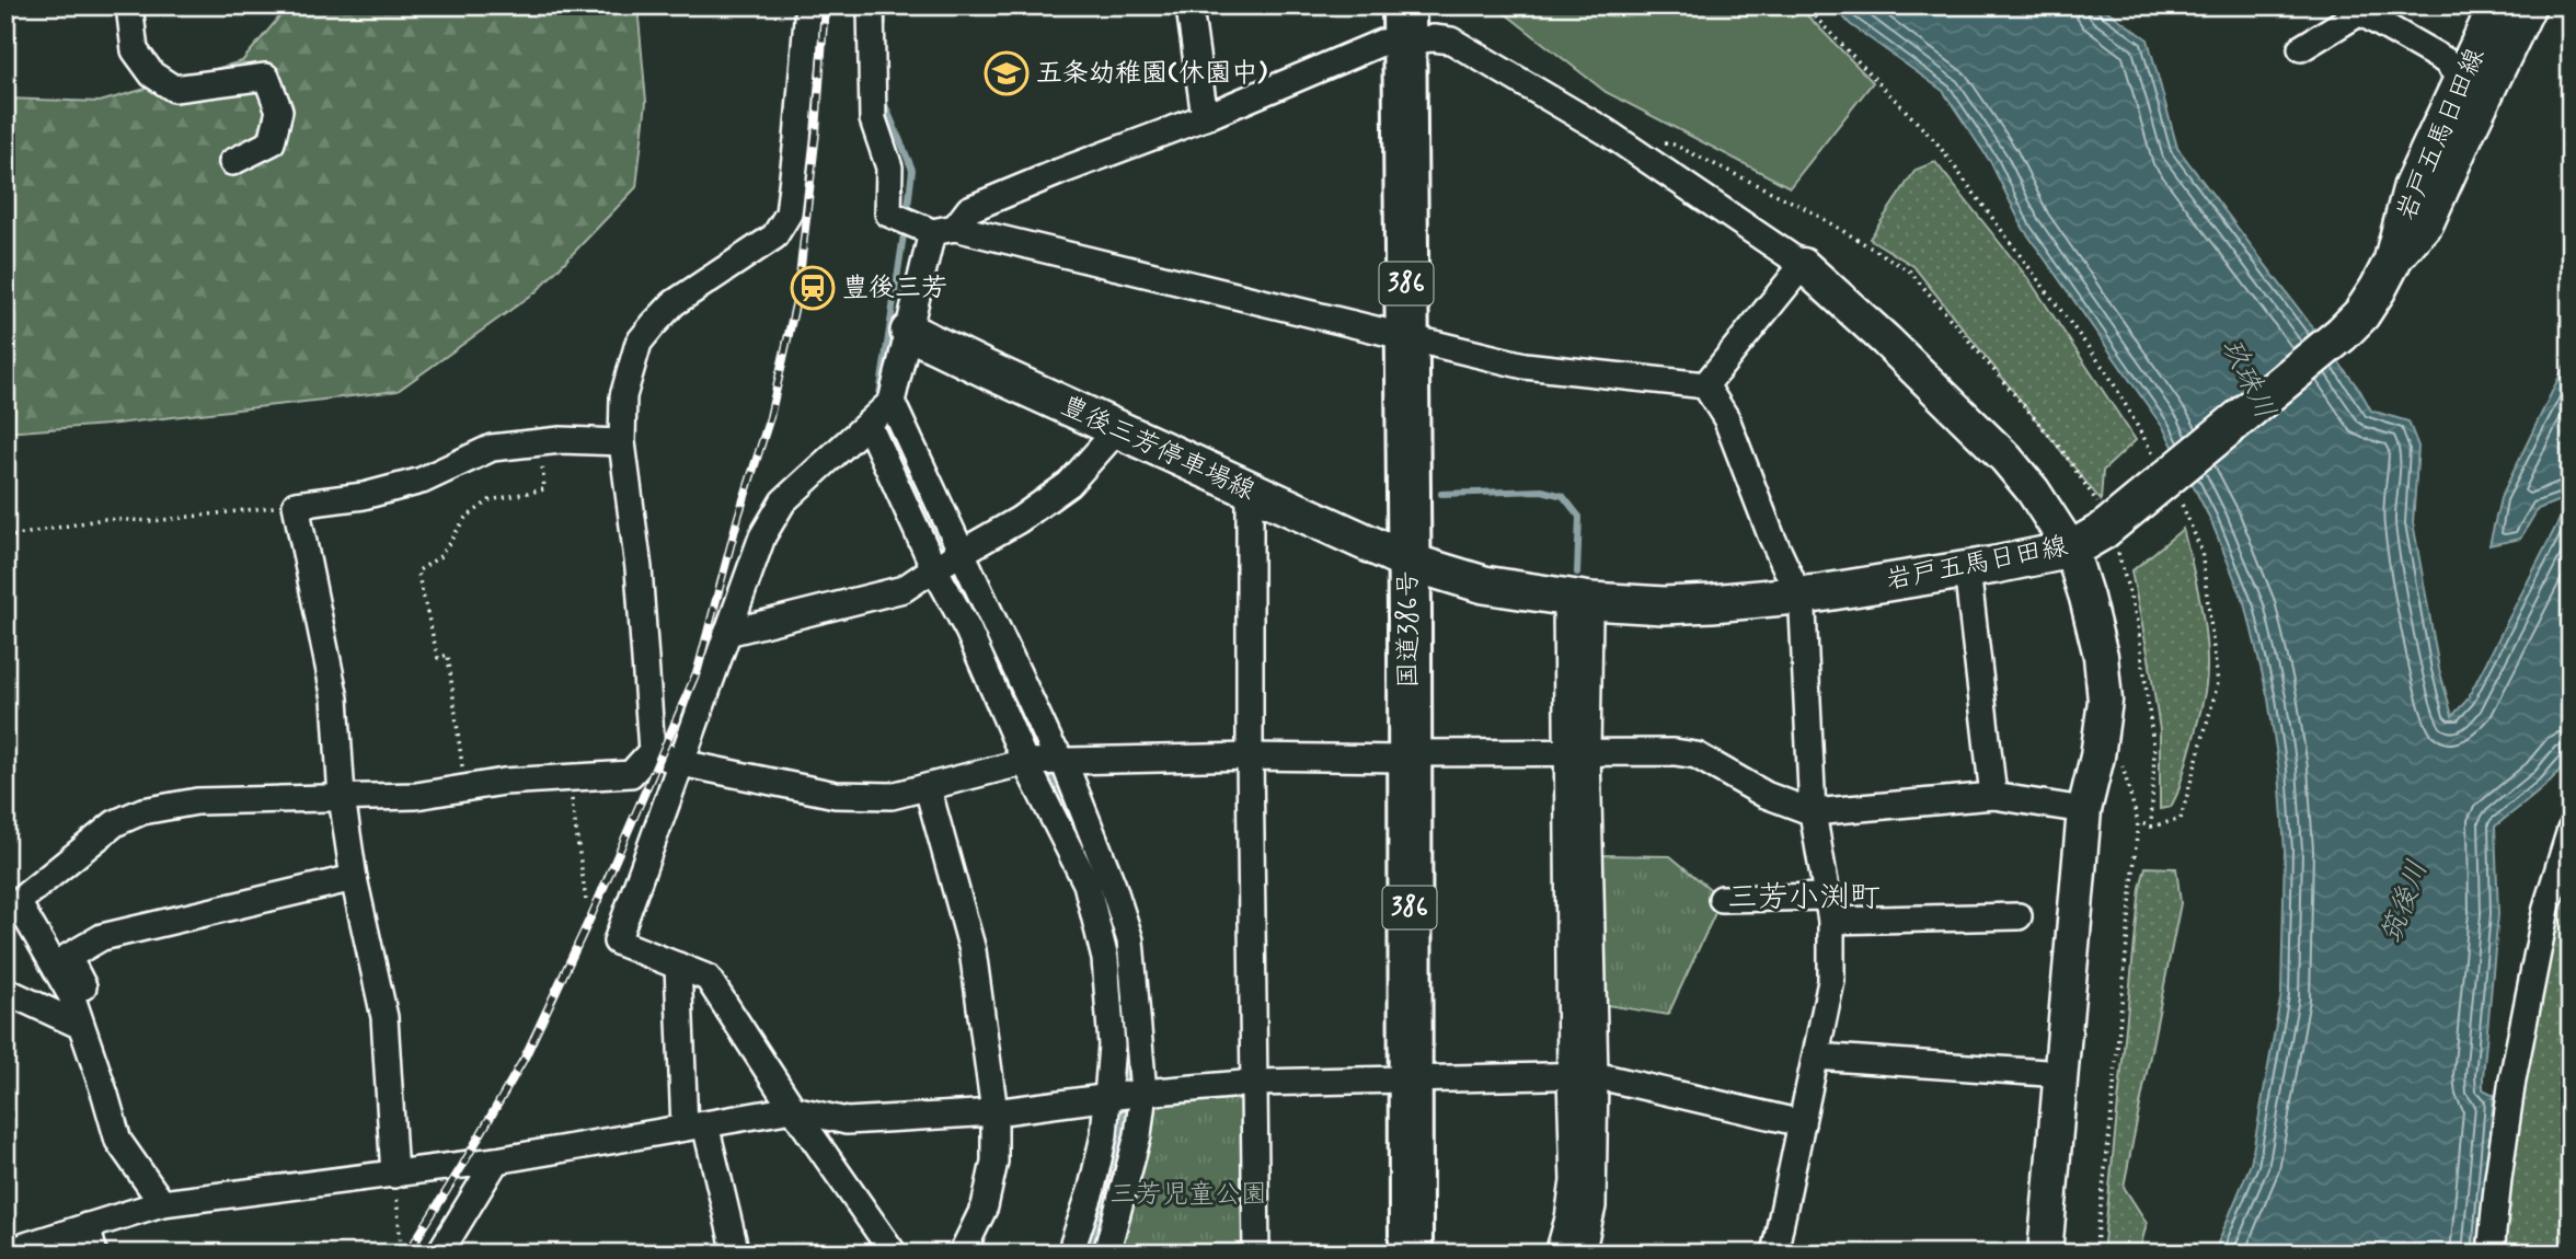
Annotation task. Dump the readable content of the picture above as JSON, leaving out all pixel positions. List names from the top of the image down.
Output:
{
  "streets": {
    "highway": ["386", "国道386号"],
    "main road": ["岩戸五馬日田線", "豊後三芳停車場線"]
  },
  "crossings": [
    ["岩戸五馬日田線", "豊後三芳停車場線"],
    ["岩戸五馬日田線", "国道386号"],
    ["豊後三芳停車場線", "国道386号"]
  ],
  "districts": ["三芳小渕町"],
  "water": ["玖珠川", "筑後川"],
  "parks": ["三芳児童公園"],
  "places": {
    "school or university": ["五条幼稚園(休園中)"],
    "station": ["豊後三芳"]
  }
}
